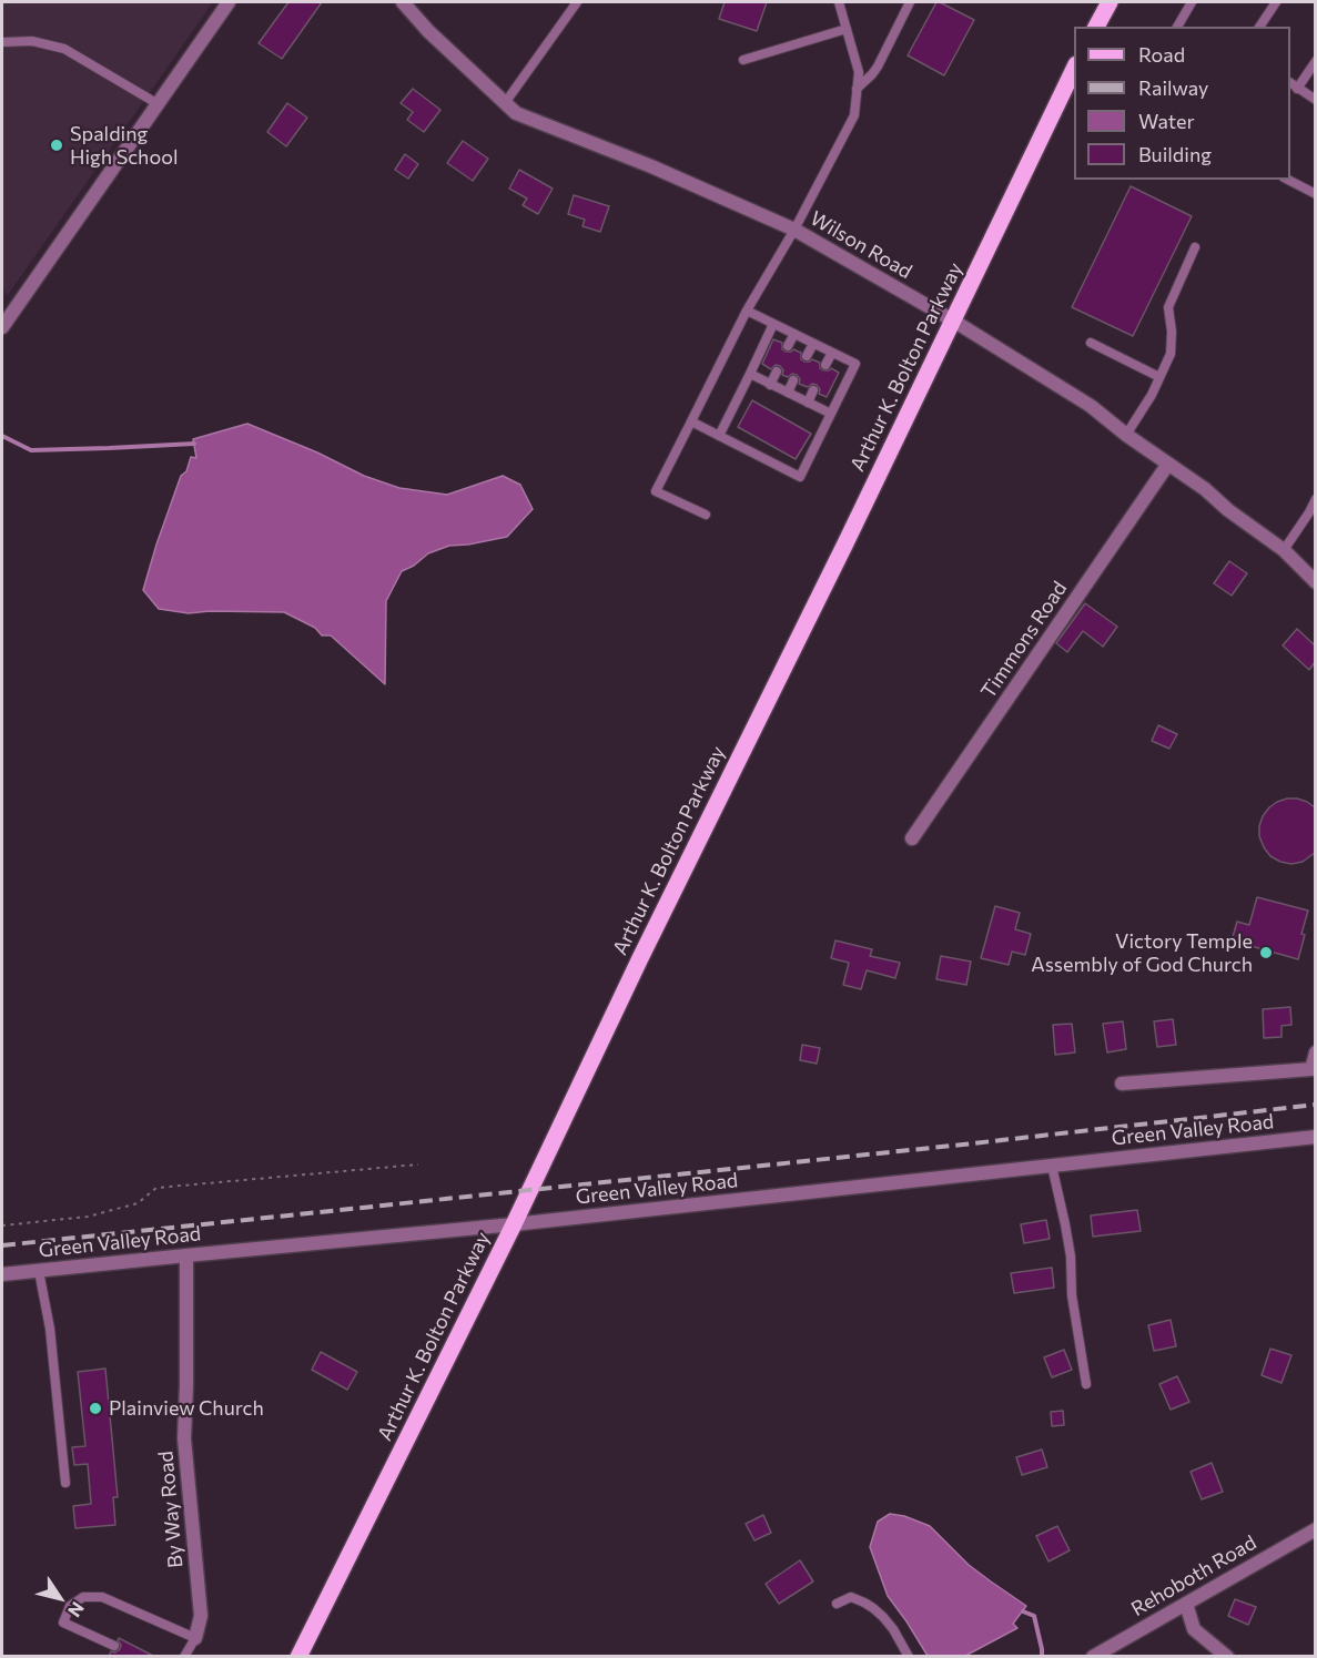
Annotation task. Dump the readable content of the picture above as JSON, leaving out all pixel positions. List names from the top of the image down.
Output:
{
  "streets": {
    "main road": ["Arthur K. Bolton Parkway"],
    "street": [
      "Wilson Road",
      "Timmons Road",
      "Green Valley Road",
      "By Way Road",
      "Rehoboth Road"
    ]
  },
  "crossings": [
    ["Wilson Road", "Arthur K. Bolton Parkway"],
    ["Wilson Road", "Timmons Road"],
    ["Arthur K. Bolton Parkway", "Green Valley Road"],
    ["Green Valley Road", "By Way Road"]
  ],
  "places": ["Spalding High School", "Victory Temple Assembly of God Church", "Plainview Church"],
  "legend": [
    "Road",
    "Railway",
    "Water",
    "Building"
  ],
  "north": "bottom right"
}
